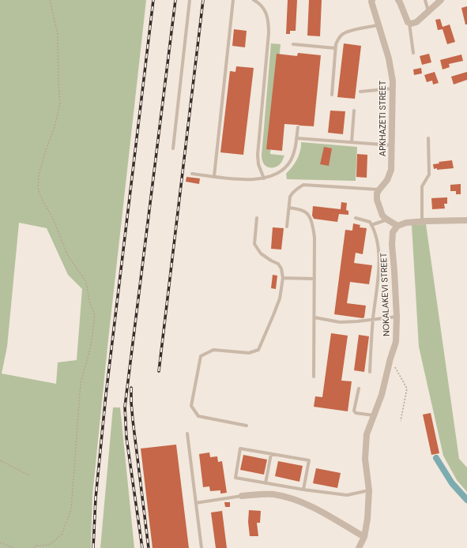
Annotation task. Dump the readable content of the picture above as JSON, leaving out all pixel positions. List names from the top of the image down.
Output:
{
  "streets": {
    "street": ["APKHAZETI STREET", "NOKALAKEVI STREET"]
  }
}
